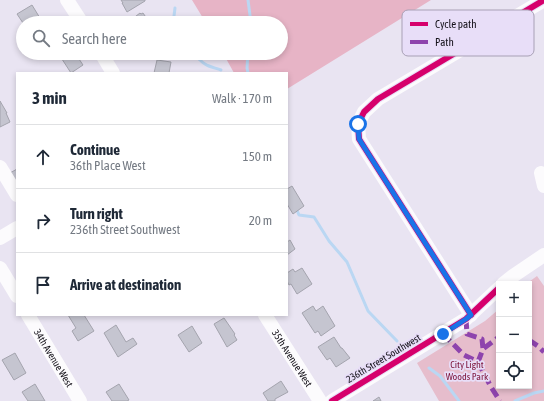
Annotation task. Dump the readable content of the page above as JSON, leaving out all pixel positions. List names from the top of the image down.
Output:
{
  "streets": {
    "street": ["34th Avenue West", "35th Avenue West", "236th Street Southwest"]
  },
  "parks": ["City Light Woods Park"],
  "legend": ["Cycle path", "Path"],
  "page": {
    "search": "Search here",
    "heading": ["3 min", "Walk · 170 m"],
    "list": [
      ["Continue", "36th Place West", "150 m"],
      ["Turn right", "236th Street Southwest", "20 m"],
      "Arrive at destination"
    ],
    "map_buttons": ["+", "−"]
  }
}
